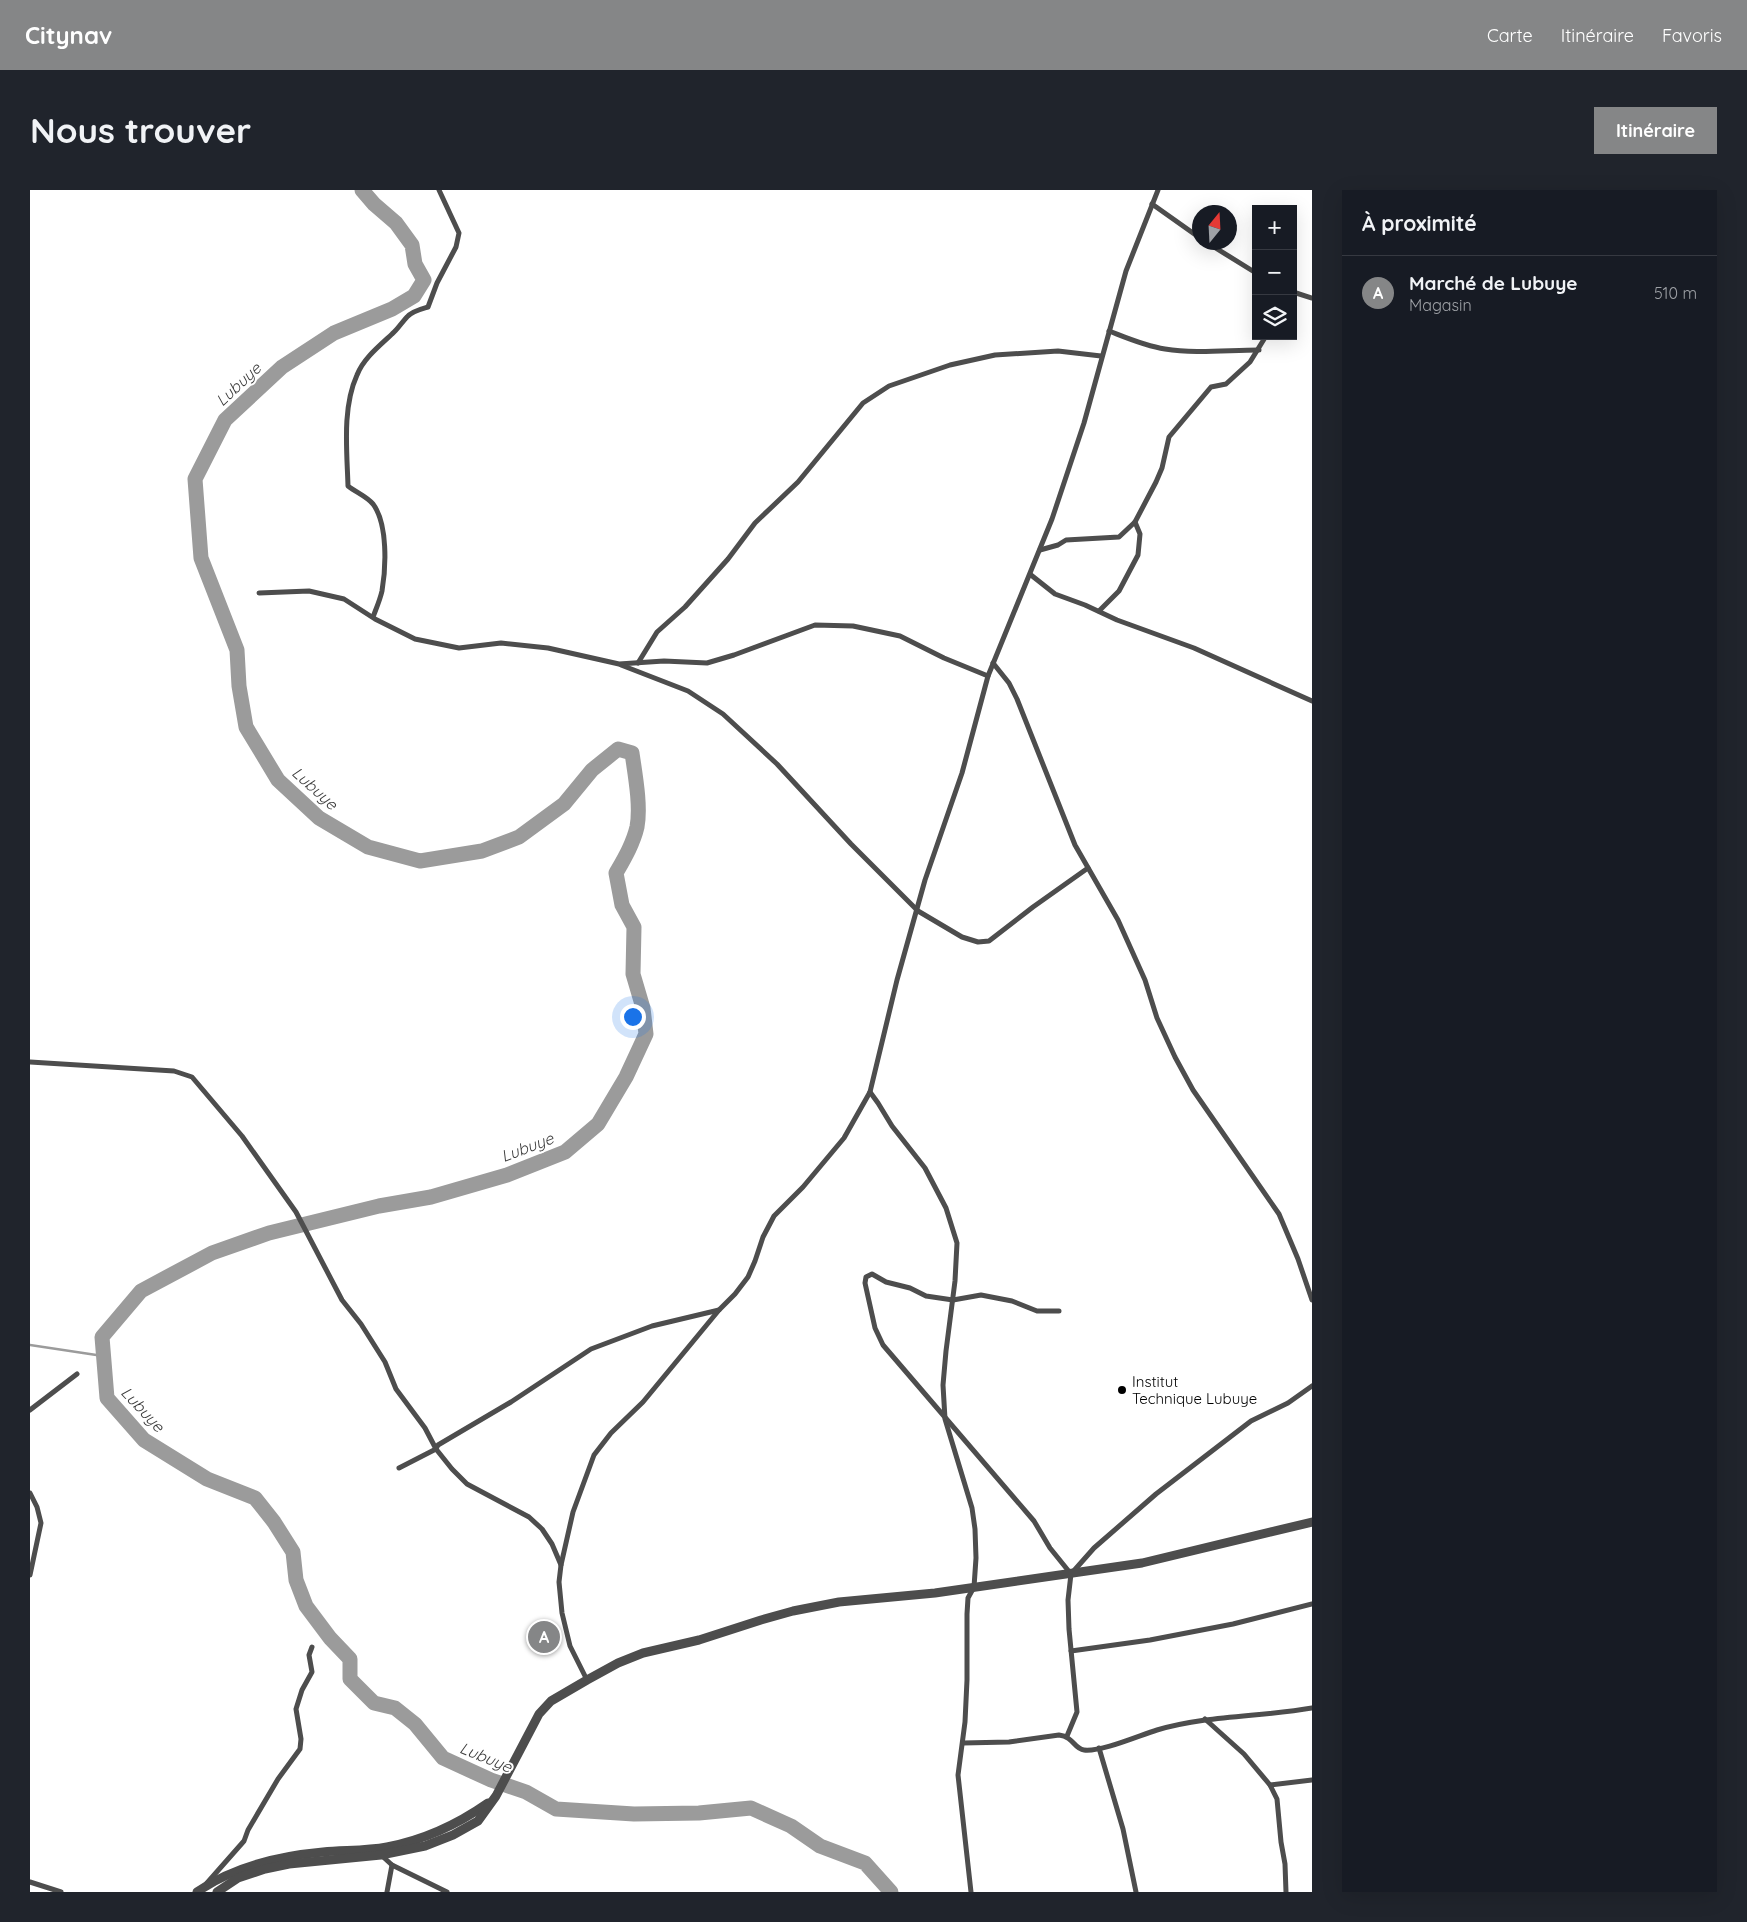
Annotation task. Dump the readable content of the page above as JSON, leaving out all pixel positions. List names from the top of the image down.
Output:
{
  "water": ["Lubuye"],
  "places": ["Institut Technique Lubuye"],
  "north": "top",
  "page": {
    "header": "Citynav",
    "nav": ["Carte", "Itinéraire", "Favoris"],
    "buttons": "Itinéraire",
    "title": "Nous trouver",
    "heading": "À proximité",
    "map_buttons": ["+", "−"],
    "list": [
      {
        "mark": "A",
        "name": "Marché de Lubuye",
        "note": "Magasin",
        "value": "510 m"
      }
    ],
    "pins": "A"
  }
}
